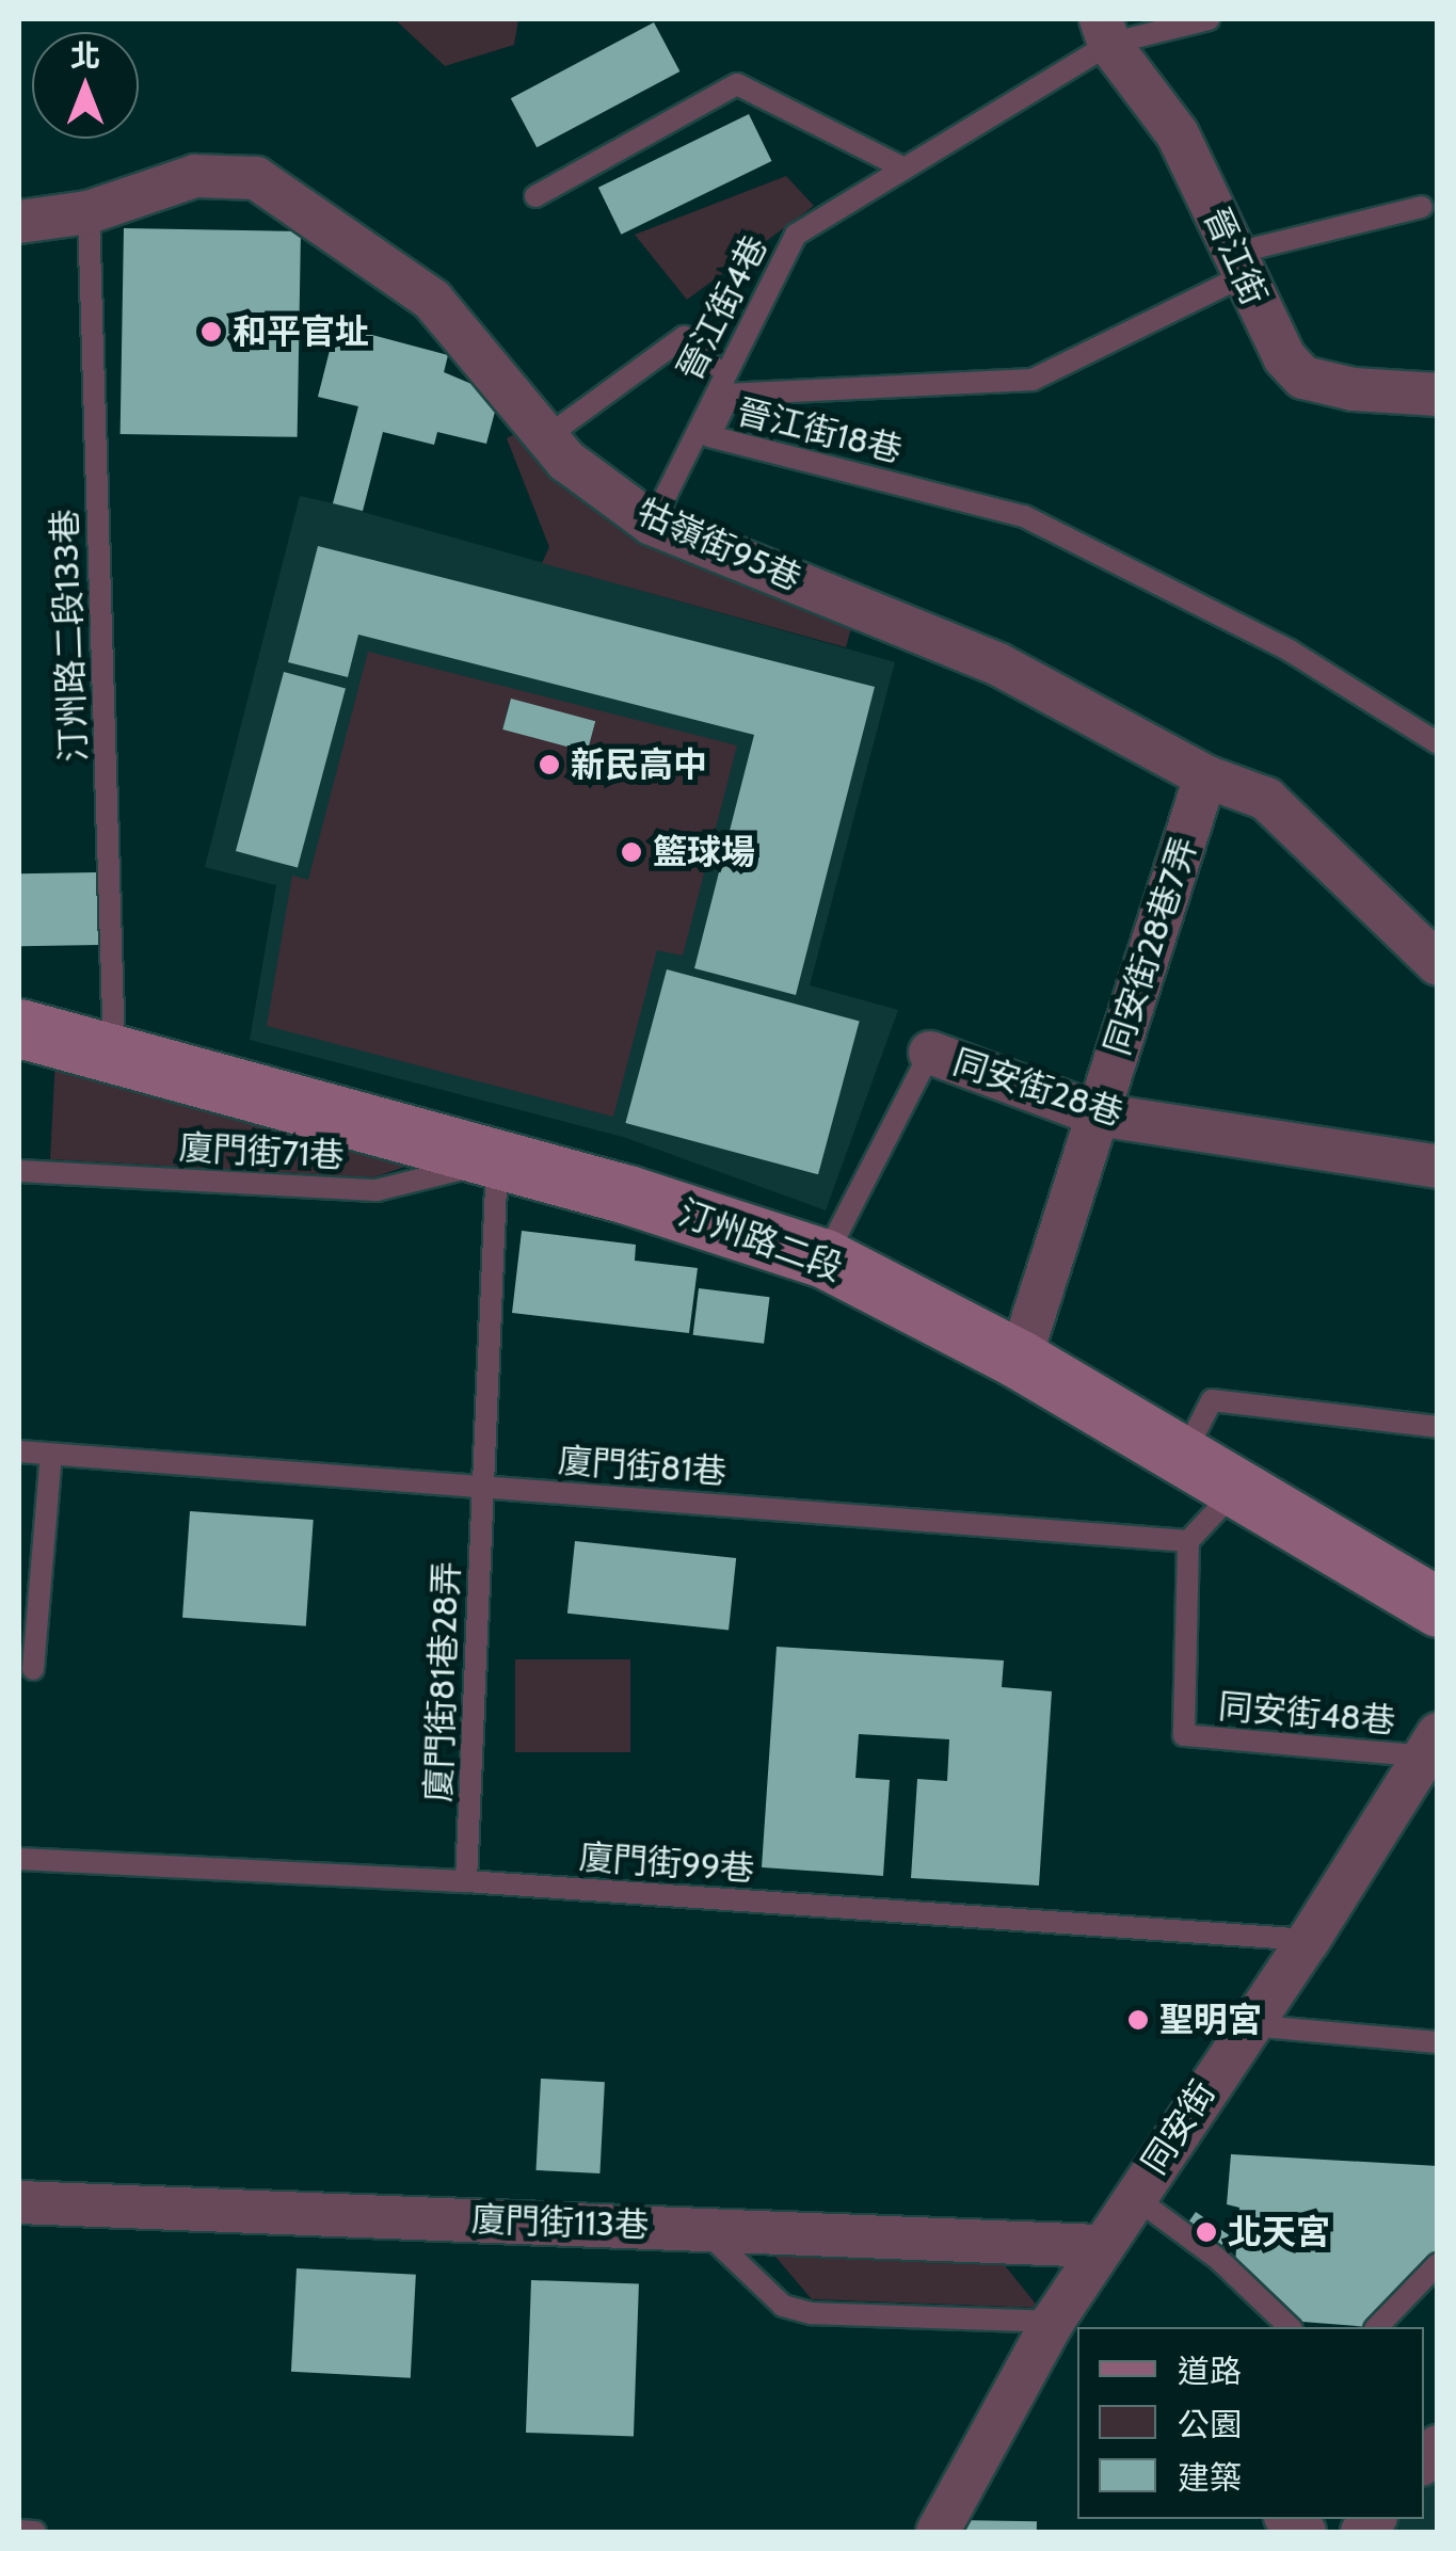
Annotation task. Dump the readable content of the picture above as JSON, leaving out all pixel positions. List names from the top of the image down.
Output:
{
  "streets": {
    "street": [
      "晉江街",
      "牯嶺街95巷",
      "同安街28巷7弄",
      "同安街28巷",
      "汀州路二段",
      "同安街",
      "廈門街113巷"
    ],
    "lane": [
      "晉江街4巷",
      "晉江街18巷",
      "汀州路二段133巷",
      "廈門街71巷",
      "廈門街81巷",
      "廈門街81巷28弄",
      "同安街48巷",
      "廈門街99巷"
    ]
  },
  "crossings": [
    ["晉江街", "晉江街4巷"],
    ["晉江街", "晉江街18巷"],
    ["晉江街4巷", "牯嶺街95巷"],
    ["牯嶺街95巷", "汀州路二段133巷"],
    ["牯嶺街95巷", "同安街28巷7弄"],
    ["汀州路二段133巷", "汀州路二段"],
    ["同安街28巷7弄", "同安街28巷"],
    ["同安街28巷7弄", "汀州路二段"],
    ["同安街28巷", "汀州路二段"],
    ["廈門街71巷", "汀州路二段"],
    ["廈門街71巷", "廈門街81巷28弄"],
    ["汀州路二段", "廈門街81巷28弄"],
    ["廈門街81巷", "廈門街81巷28弄"],
    ["廈門街81巷", "同安街48巷"],
    ["廈門街81巷28弄", "廈門街99巷"],
    ["同安街48巷", "同安街"],
    ["廈門街99巷", "同安街"],
    ["同安街", "廈門街113巷"]
  ],
  "places": [
    "和平官址",
    "新民高中",
    "籃球場",
    "聖明宮",
    "北天宮"
  ],
  "legend": ["道路", "公園", "建築"],
  "north": "top"
}
